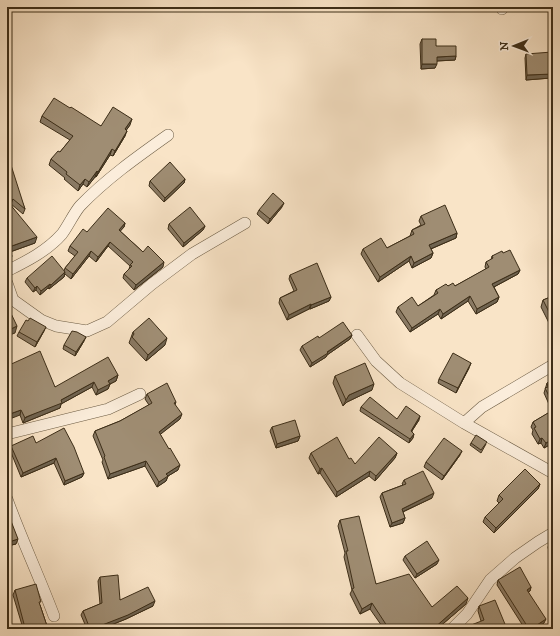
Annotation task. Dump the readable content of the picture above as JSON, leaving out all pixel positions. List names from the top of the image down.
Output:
{
  "north": "left"
}
